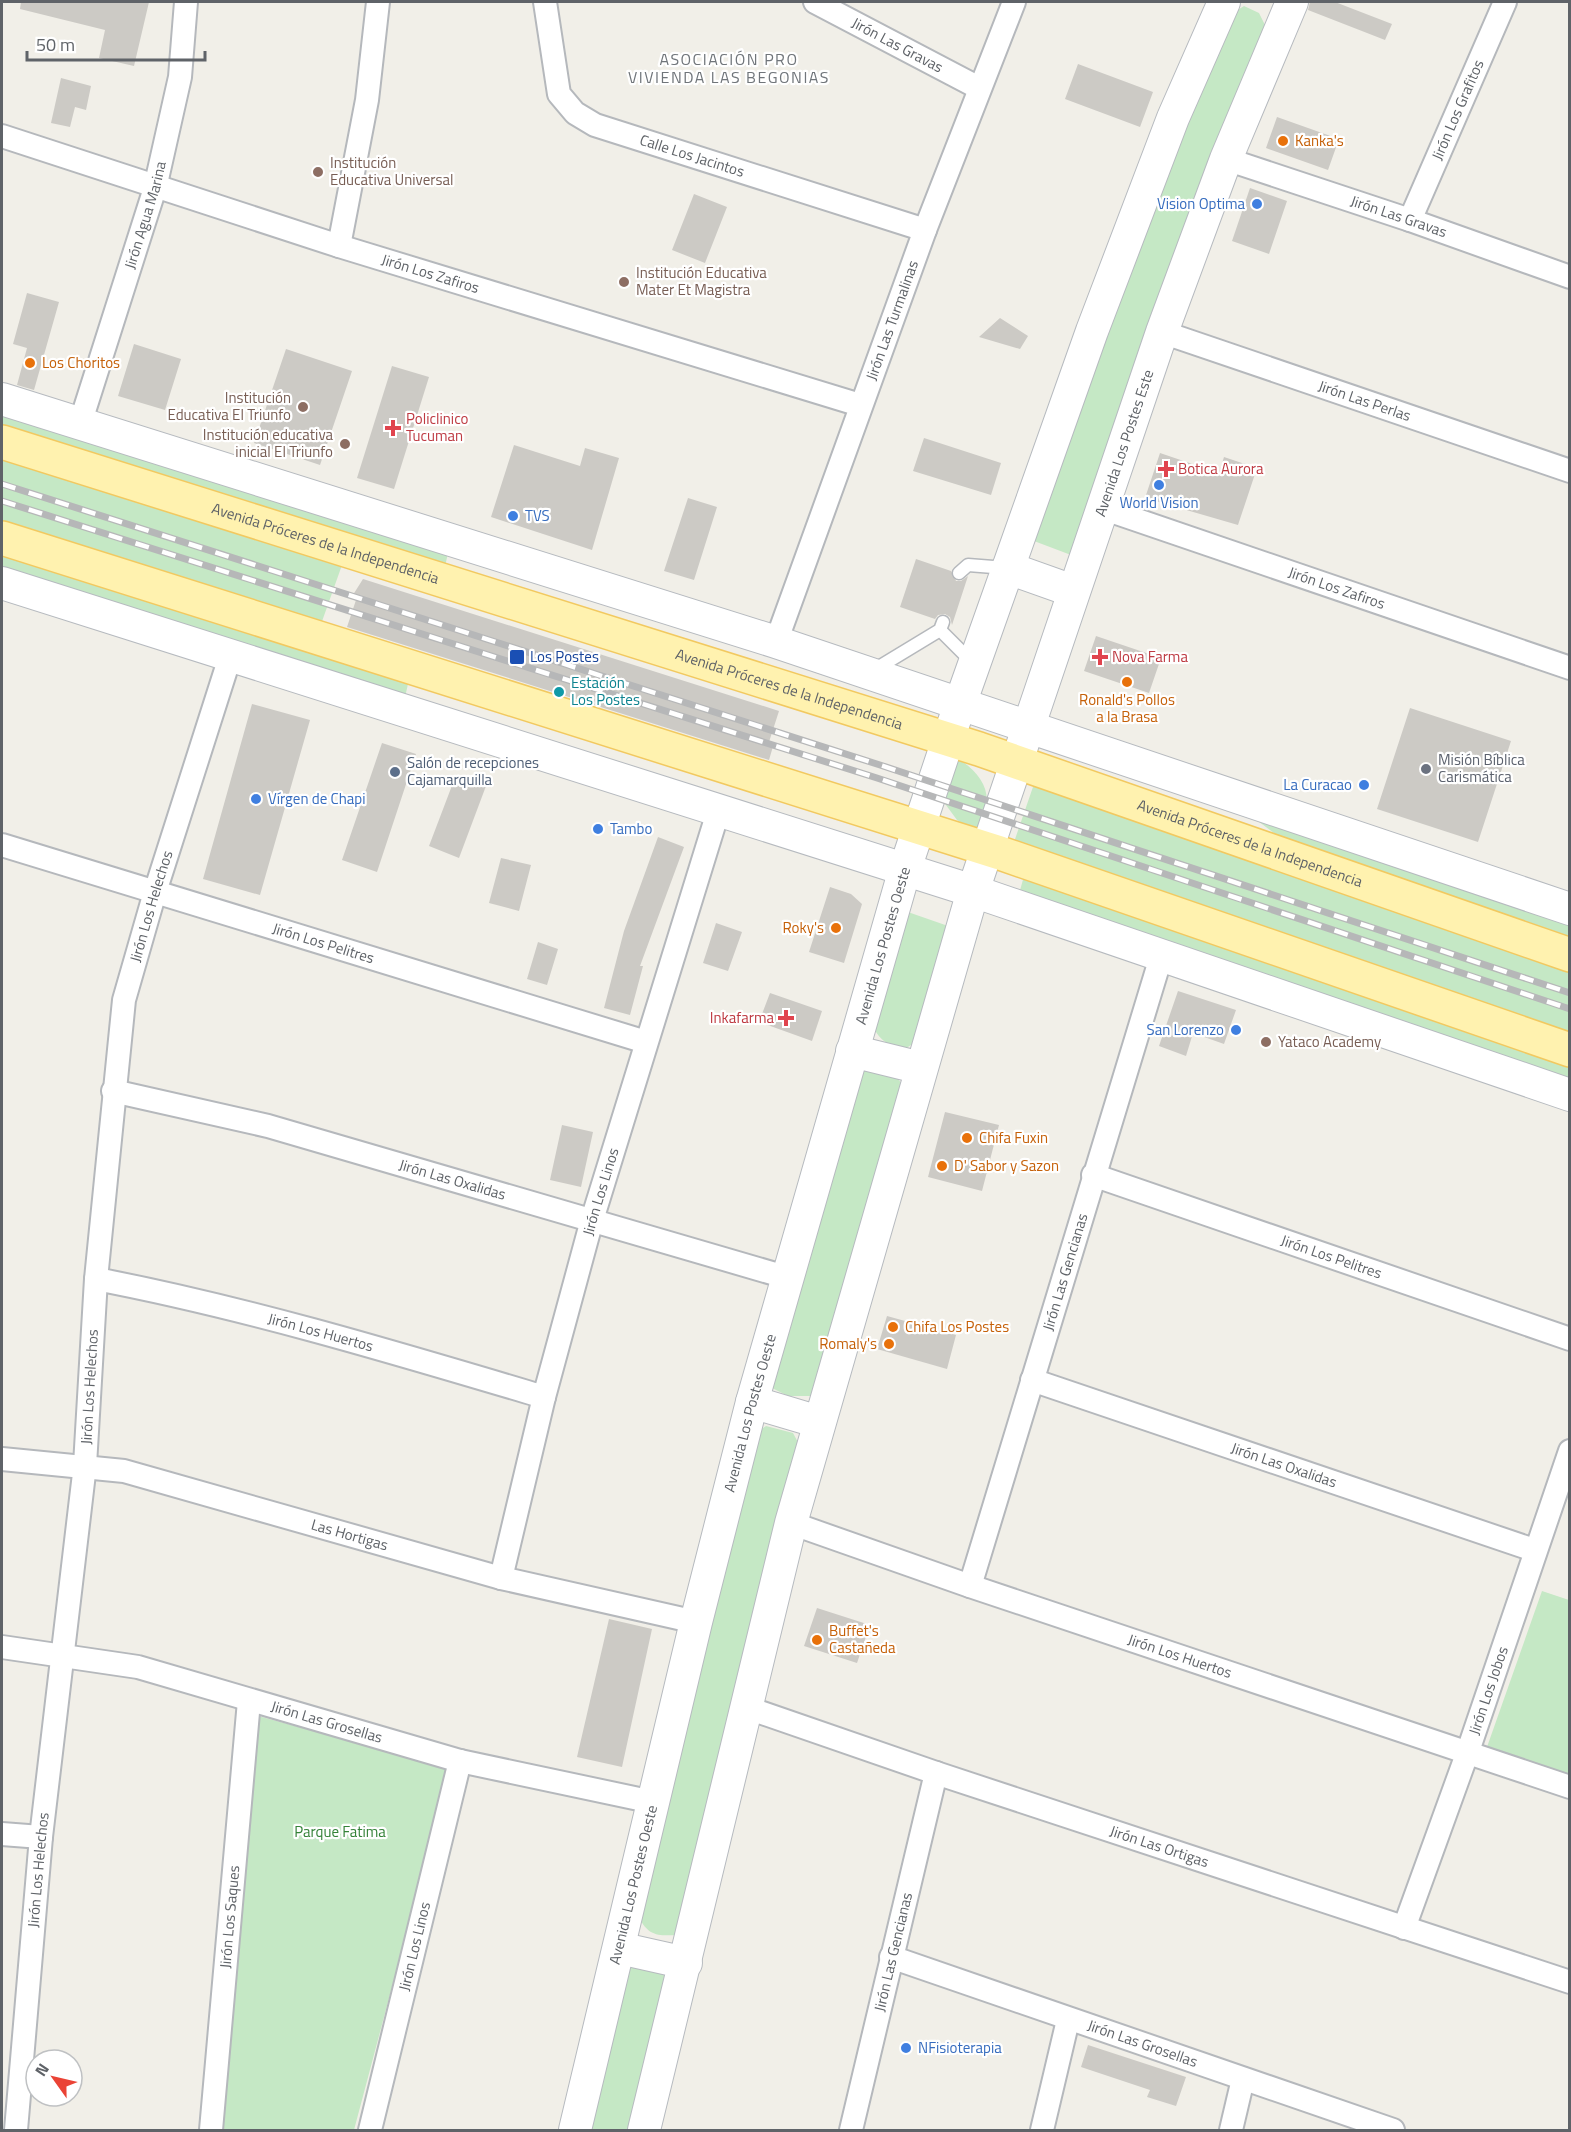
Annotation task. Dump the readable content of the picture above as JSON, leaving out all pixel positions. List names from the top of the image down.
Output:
{
  "streets": {
    "main road": ["Avenida Los Postes Este", "Avenida Próceres de la Independencia", "Avenida Los Postes Oeste"],
    "street": [
      "Jirón Las Gravas",
      "Jirón Los Grafitos",
      "Calle Los Jacintos",
      "Jirón Agua Marina",
      "Jirón Los Zafiros",
      "Jirón Las Turmalinas",
      "Jirón Las Perlas",
      "Jirón Los Helechos",
      "Jirón Los Pelitres",
      "Jirón Las Oxalidas",
      "Jirón Los Linos",
      "Jirón Las Gencianas",
      "Jirón Los Huertos",
      "Las Hortigas",
      "Jirón Los Jobos",
      "Jirón Las Grosellas",
      "Jirón Las Ortigas",
      "Jirón Los Saques"
    ]
  },
  "crossings": [
    ["Jirón Las Gravas", "Jirón Los Grafitos"],
    ["Jirón Las Gravas", "Jirón Las Turmalinas"],
    ["Jirón Las Gravas", "Avenida Los Postes Este"],
    ["Calle Los Jacintos", "Jirón Las Turmalinas"],
    ["Jirón Agua Marina", "Jirón Los Zafiros"],
    ["Jirón Los Zafiros", "Jirón Las Turmalinas"],
    ["Jirón Los Zafiros", "Avenida Los Postes Este"],
    ["Jirón Las Perlas", "Avenida Los Postes Este"],
    ["Avenida Los Postes Este", "Avenida Próceres de la Independencia"],
    ["Avenida Próceres de la Independencia", "Avenida Los Postes Oeste"],
    ["Jirón Los Helechos", "Jirón Los Pelitres"],
    ["Jirón Los Helechos", "Jirón Las Oxalidas"],
    ["Jirón Los Helechos", "Jirón Los Huertos"],
    ["Jirón Los Helechos", "Las Hortigas"],
    ["Jirón Los Helechos", "Jirón Las Grosellas"],
    ["Jirón Los Pelitres", "Jirón Los Linos"],
    ["Jirón Los Pelitres", "Jirón Las Gencianas"],
    ["Avenida Los Postes Oeste", "Jirón Las Oxalidas"],
    ["Avenida Los Postes Oeste", "Las Hortigas"],
    ["Avenida Los Postes Oeste", "Jirón Las Grosellas"],
    ["Jirón Las Oxalidas", "Jirón Los Linos"],
    ["Jirón Las Oxalidas", "Jirón Las Gencianas"],
    ["Jirón Las Oxalidas", "Jirón Los Jobos"],
    ["Jirón Los Linos", "Jirón Los Huertos"],
    ["Jirón Los Linos", "Las Hortigas"],
    ["Jirón Los Linos", "Jirón Las Grosellas"],
    ["Jirón Las Gencianas", "Jirón Los Huertos"],
    ["Jirón Las Gencianas", "Jirón Las Grosellas"],
    ["Jirón Las Gencianas", "Jirón Las Ortigas"],
    ["Jirón Los Huertos", "Jirón Los Jobos"],
    ["Jirón Los Jobos", "Jirón Las Ortigas"],
    ["Jirón Las Grosellas", "Jirón Los Saques"]
  ],
  "districts": ["ASOCIACIÓN PRO VIVIENDA LAS BEGONIAS"],
  "parks": ["Parque Fatima"],
  "places": {
    "other": [
      "Kanka's",
      "Institución Educativa Universal",
      "Vision Optima",
      "Institución Educativa Mater Et Magistra",
      "Los Choritos",
      "Institución Educativa El Triunfo",
      "Institución educativa inicial El Triunfo",
      "World Vision",
      "TVS",
      "Ronald's Pollos a la Brasa",
      "Estación Los Postes",
      "Misión Bíblica Carismática",
      "Salón de recepciones Cajamarquilla",
      "La Curacao",
      "Vírgen de Chapi",
      "Tambo",
      "Roky's",
      "San Lorenzo",
      "Yataco Academy",
      "Chifa Fuxin",
      "D' Sabor y Sazon",
      "Chifa Los Postes",
      "Romaly's",
      "Buffet's Castañeda",
      "NFisioterapia"
    ],
    "health": [
      "Policlinico Tucuman",
      "Botica Aurora",
      "Nova Farma",
      "Inkafarma"
    ],
    "transit": ["Los Postes"]
  },
  "scale_bar": "50 m",
  "north": "top left"
}
